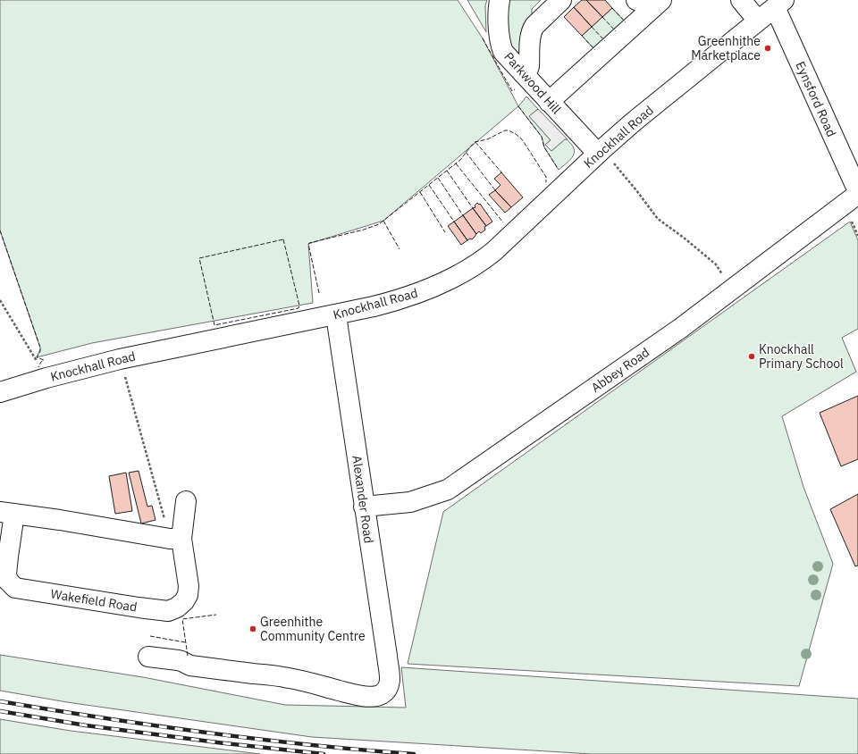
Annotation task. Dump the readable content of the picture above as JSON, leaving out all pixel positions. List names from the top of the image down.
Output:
{
  "streets": {
    "street": [
      "Parkwood Hill",
      "Eynsford Road",
      "Knockhall Road",
      "Abbey Road",
      "Alexander Road",
      "Wakefield Road"
    ]
  },
  "crossings": [
    ["Parkwood Hill", "Knockhall Road"],
    ["Eynsford Road", "Knockhall Road"],
    ["Knockhall Road", "Alexander Road"],
    ["Abbey Road", "Alexander Road"]
  ],
  "places": ["Greenhithe Marketplace", "Knockhall Primary School", "Greenhithe Community Centre"]
}
